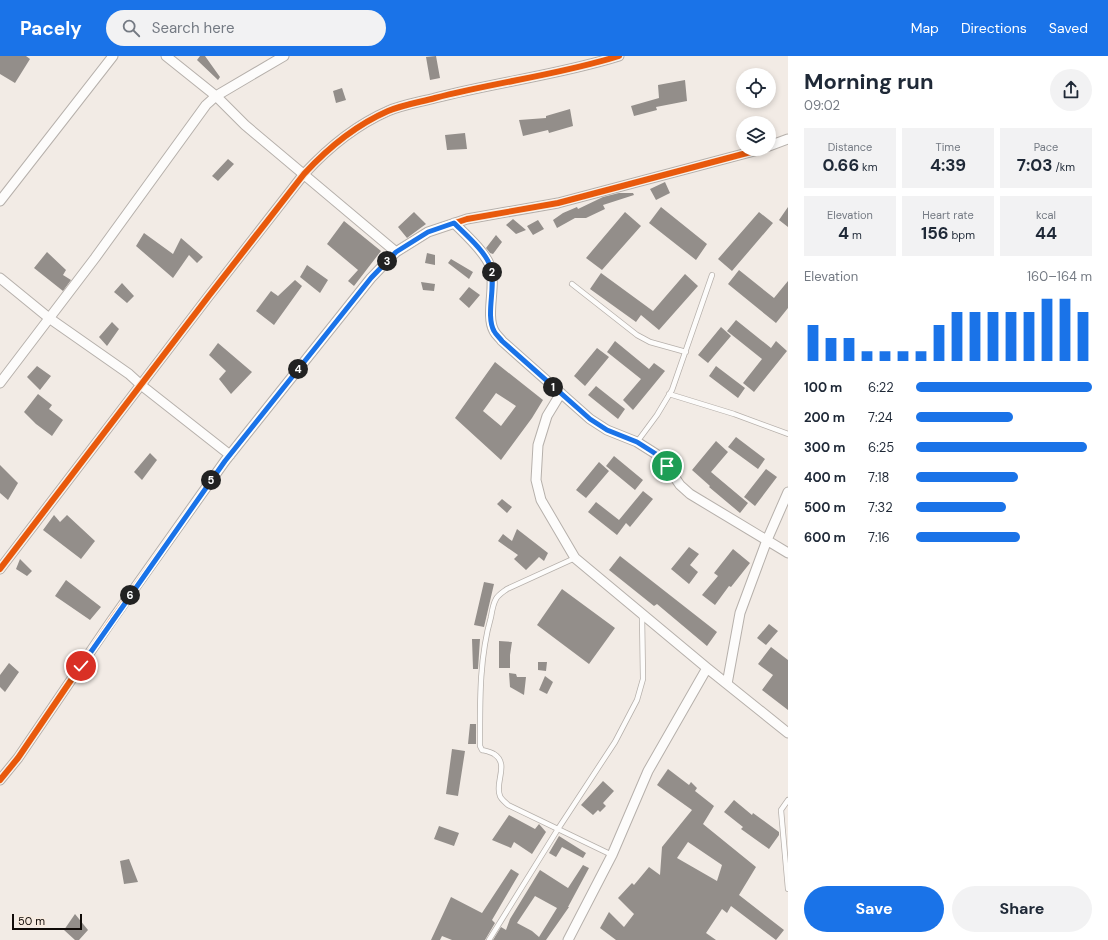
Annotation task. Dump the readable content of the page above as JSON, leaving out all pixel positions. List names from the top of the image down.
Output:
{
  "scale_bar": "50 m",
  "page": {
    "header": "Pacely",
    "search": "Search here",
    "nav": ["Map", "Directions", "Saved"],
    "heading": ["Morning run", "09:02"],
    "stats": [
      ["Distance", "0.66 km"],
      ["Time", "4:39"],
      ["Pace", "7:03 /km"],
      ["Elevation", "4 m"],
      ["Heart rate", "156 bpm"],
      ["kcal", "44"]
    ],
    "pins": [
      "3",
      "2",
      "4",
      "1",
      "5",
      "6"
    ],
    "chart": ["Elevation", "160–164 m"],
    "list": [
      {
        "name": "100 m",
        "note": "6:22"
      },
      {
        "name": "200 m",
        "note": "7:24"
      },
      {
        "name": "300 m",
        "note": "6:25"
      },
      {
        "name": "400 m",
        "note": "7:18"
      },
      {
        "name": "500 m",
        "note": "7:32"
      },
      {
        "name": "600 m",
        "note": "7:16"
      }
    ],
    "buttons": ["Save", "Share"],
    "scale": "50 m"
  }
}
